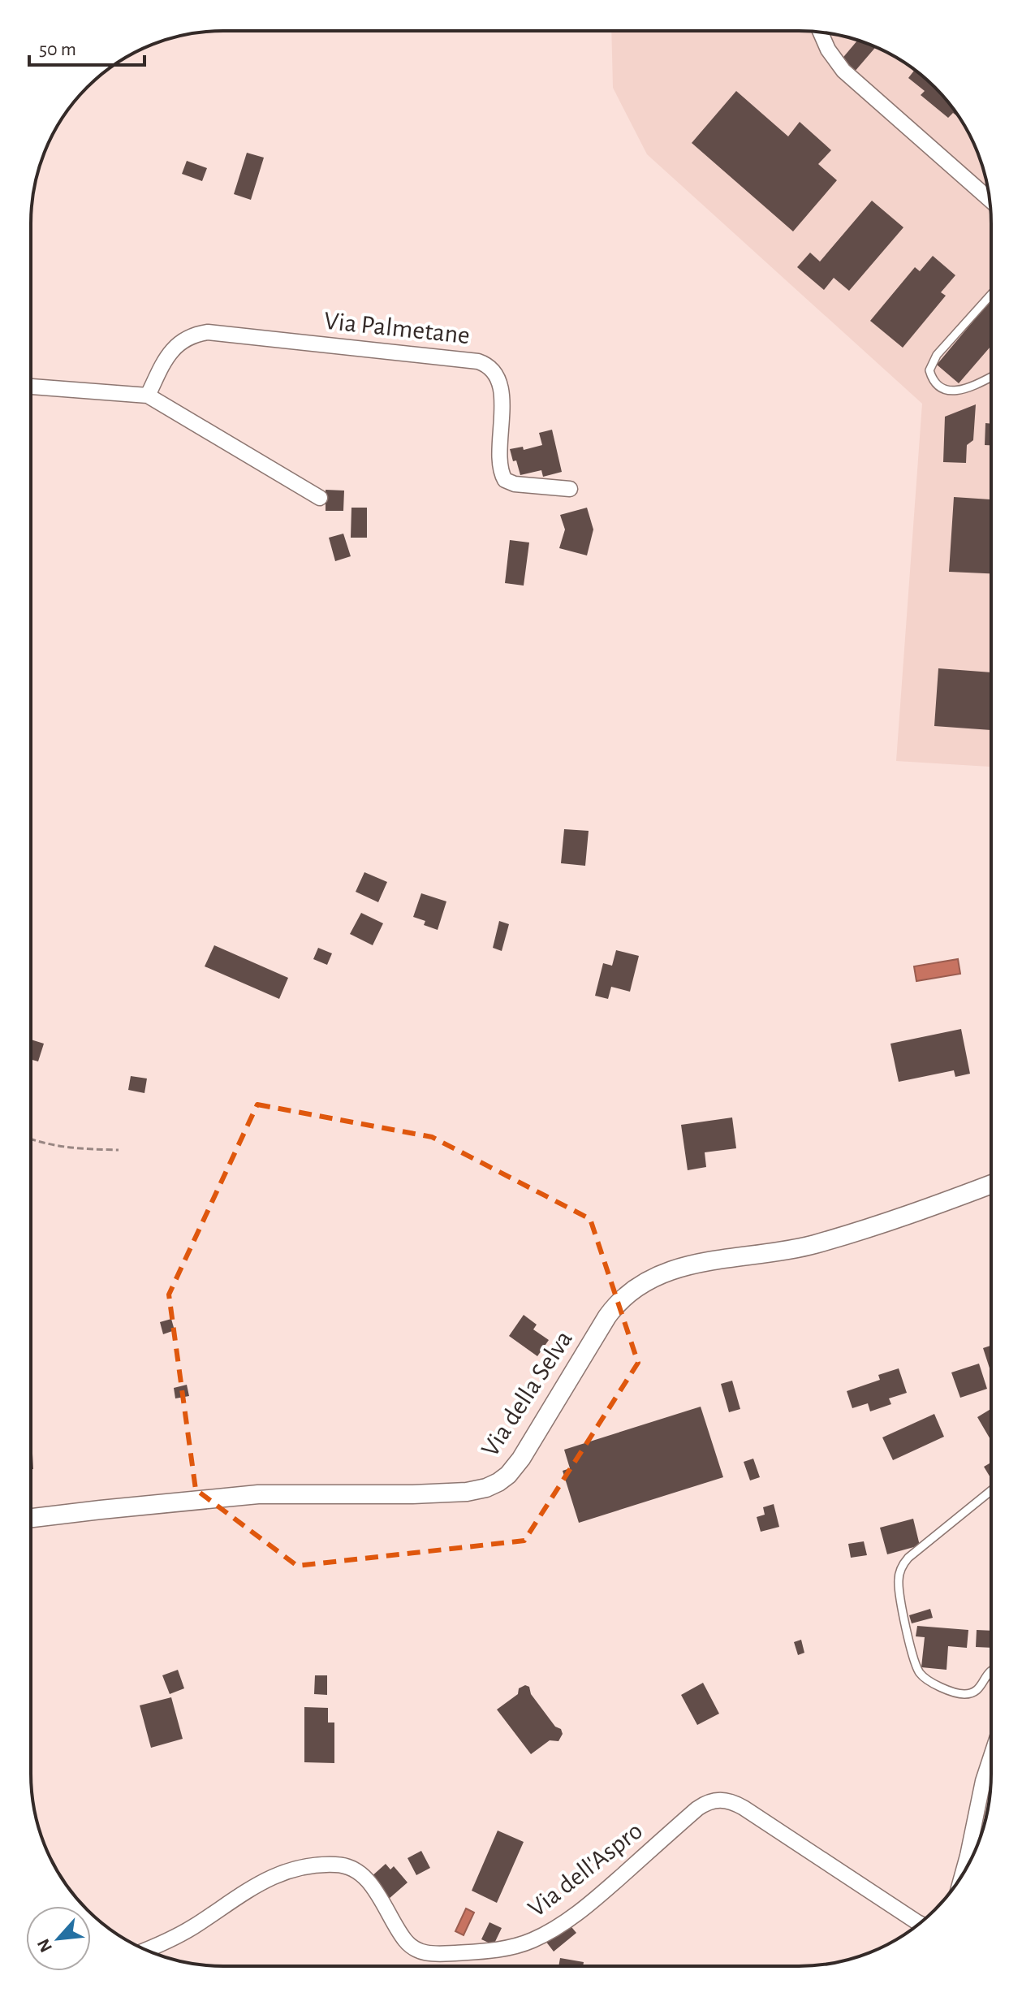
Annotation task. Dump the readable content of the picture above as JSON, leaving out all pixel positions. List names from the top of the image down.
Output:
{
  "streets": {
    "street": ["Via Palmetane", "Via della Selva", "Via dell'Aspro"]
  },
  "scale_bar": "50 m",
  "north": "bottom left"
}
